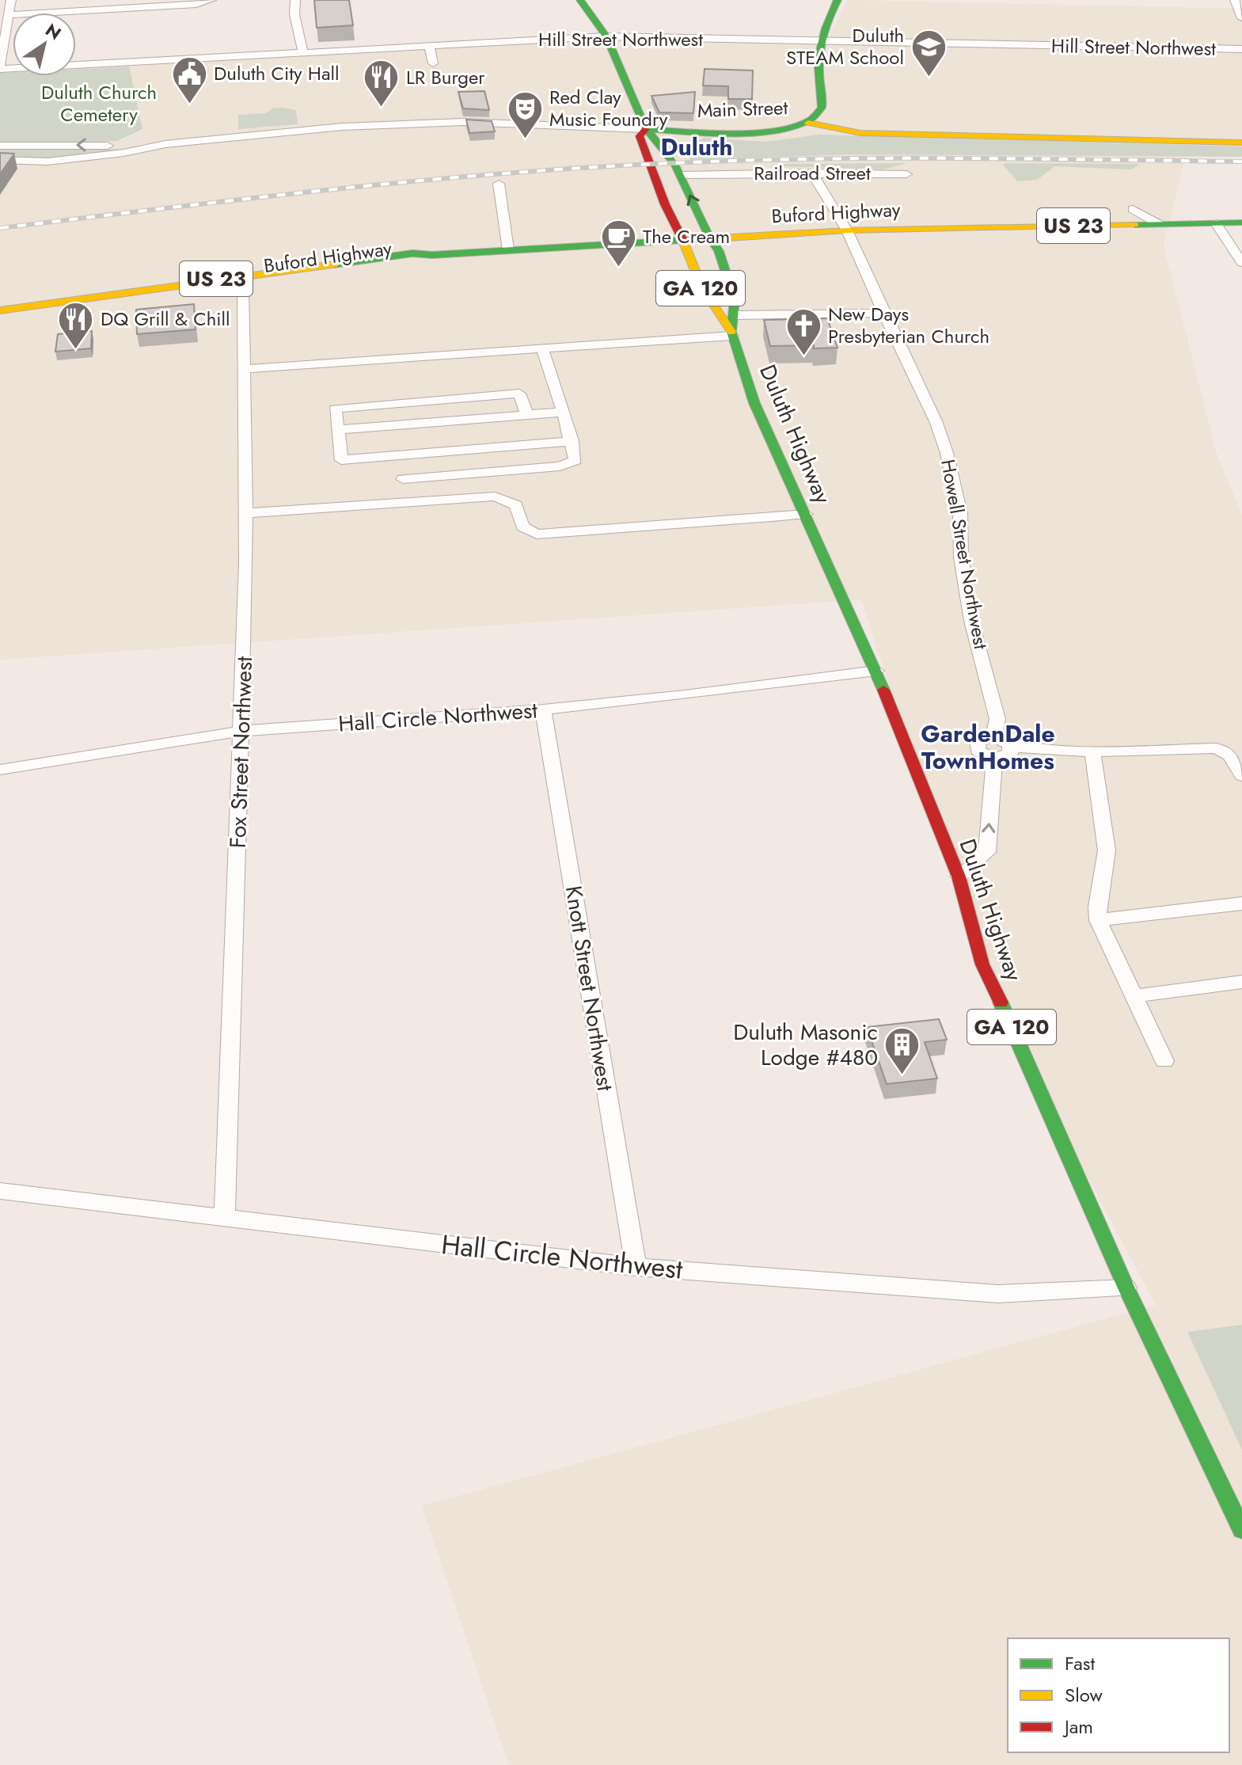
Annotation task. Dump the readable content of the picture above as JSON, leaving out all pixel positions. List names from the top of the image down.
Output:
{
  "streets": {
    "main road": [
      "Main Street",
      "Buford Highway",
      "US 23",
      "GA 120",
      "Duluth Highway"
    ],
    "street": [
      "Hill Street Northwest",
      "Railroad Street",
      "Howell Street Northwest",
      "Hall Circle Northwest",
      "Fox Street Northwest",
      "Knott Street Northwest"
    ]
  },
  "crossings": [
    ["Main Street", "Duluth Highway"],
    ["Railroad Street", "Howell Street Northwest"],
    ["Buford Highway", "GA 120"],
    ["Buford Highway", "Duluth Highway"],
    ["Buford Highway", "Howell Street Northwest"],
    ["Buford Highway", "Fox Street Northwest"],
    ["GA 120", "Duluth Highway"],
    ["Duluth Highway", "Hall Circle Northwest"],
    ["Hall Circle Northwest", "Fox Street Northwest"],
    ["Hall Circle Northwest", "Knott Street Northwest"]
  ],
  "districts": ["Duluth", "GardenDale TownHomes"],
  "parks": ["Duluth Church Cemetery"],
  "places": {
    "school or university": ["Duluth STEAM School"],
    "public building": ["Duluth City Hall"],
    "restaurant": ["LR Burger", "DQ Grill & Chill"],
    "theatre": ["Red Clay Music Foundry"],
    "cafe": ["The Cream"],
    "church": ["New Days Presbyterian Church"],
    "building": ["Duluth Masonic Lodge #480"]
  },
  "legend": ["Fast", "Slow", "Jam"],
  "north": "top right"
}
